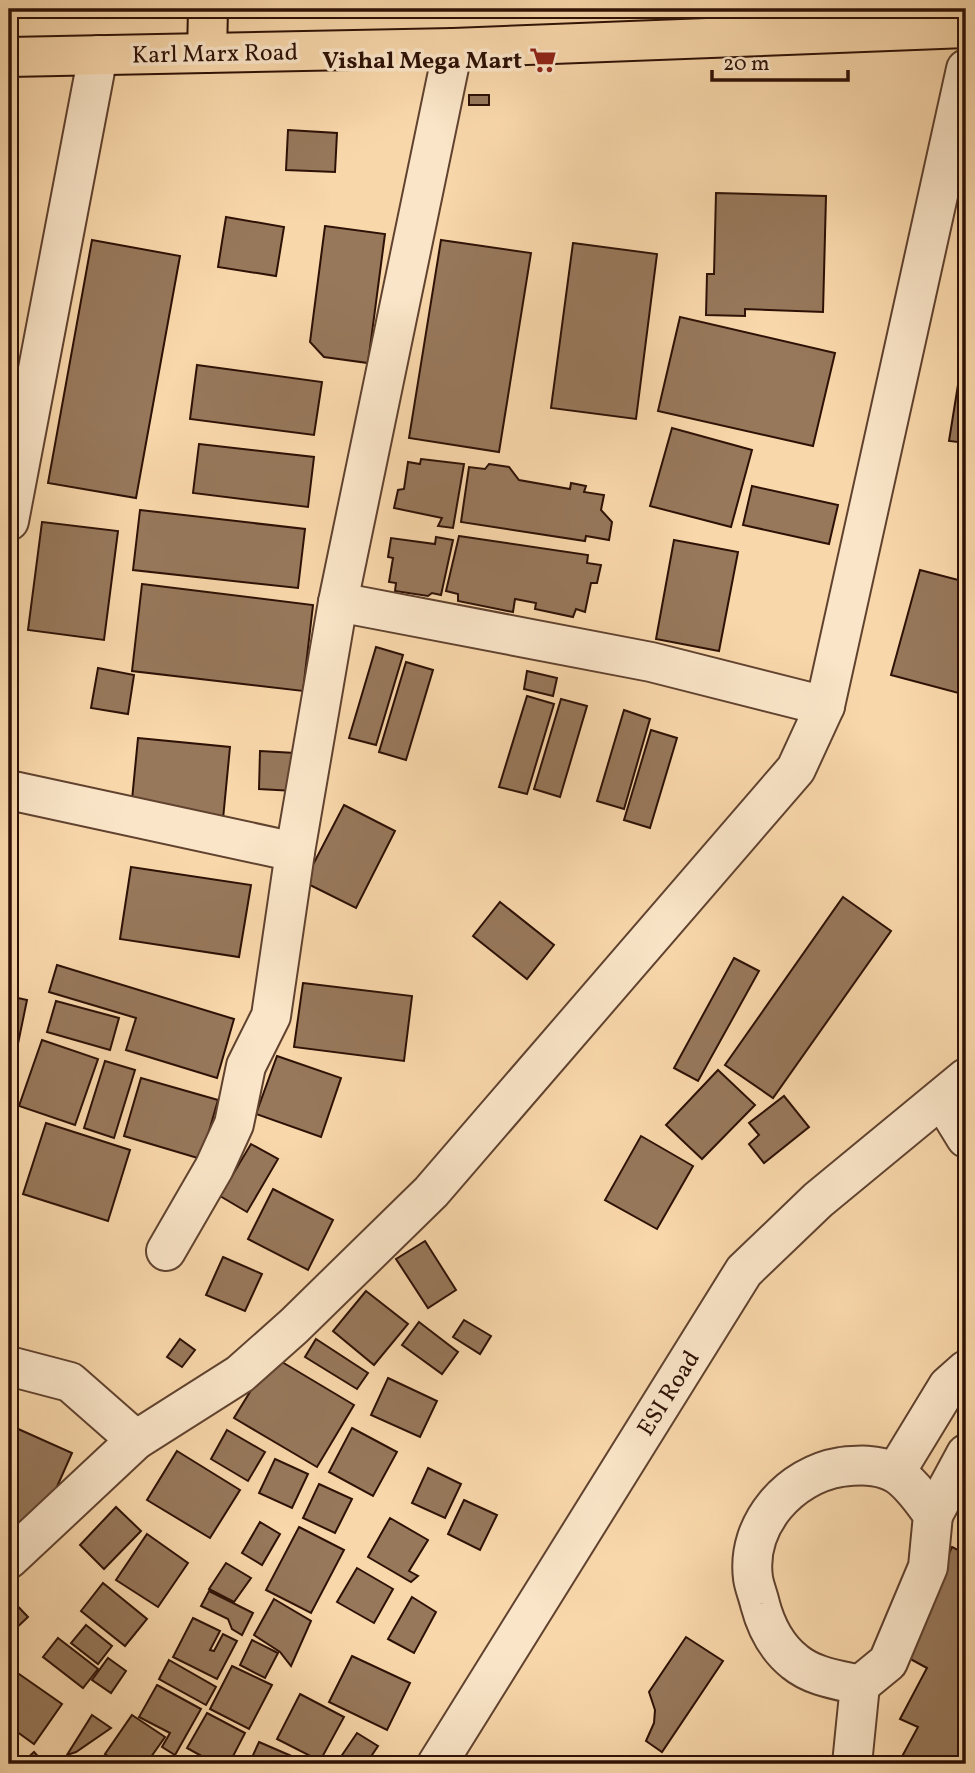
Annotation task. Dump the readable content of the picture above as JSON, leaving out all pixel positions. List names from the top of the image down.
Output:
{
  "streets": {
    "main road": ["Karl Marx Road"],
    "street": ["ESI Road"]
  },
  "places": {
    "supermarket": ["Vishal Mega Mart"]
  },
  "scale_bar": "20 m"
}
